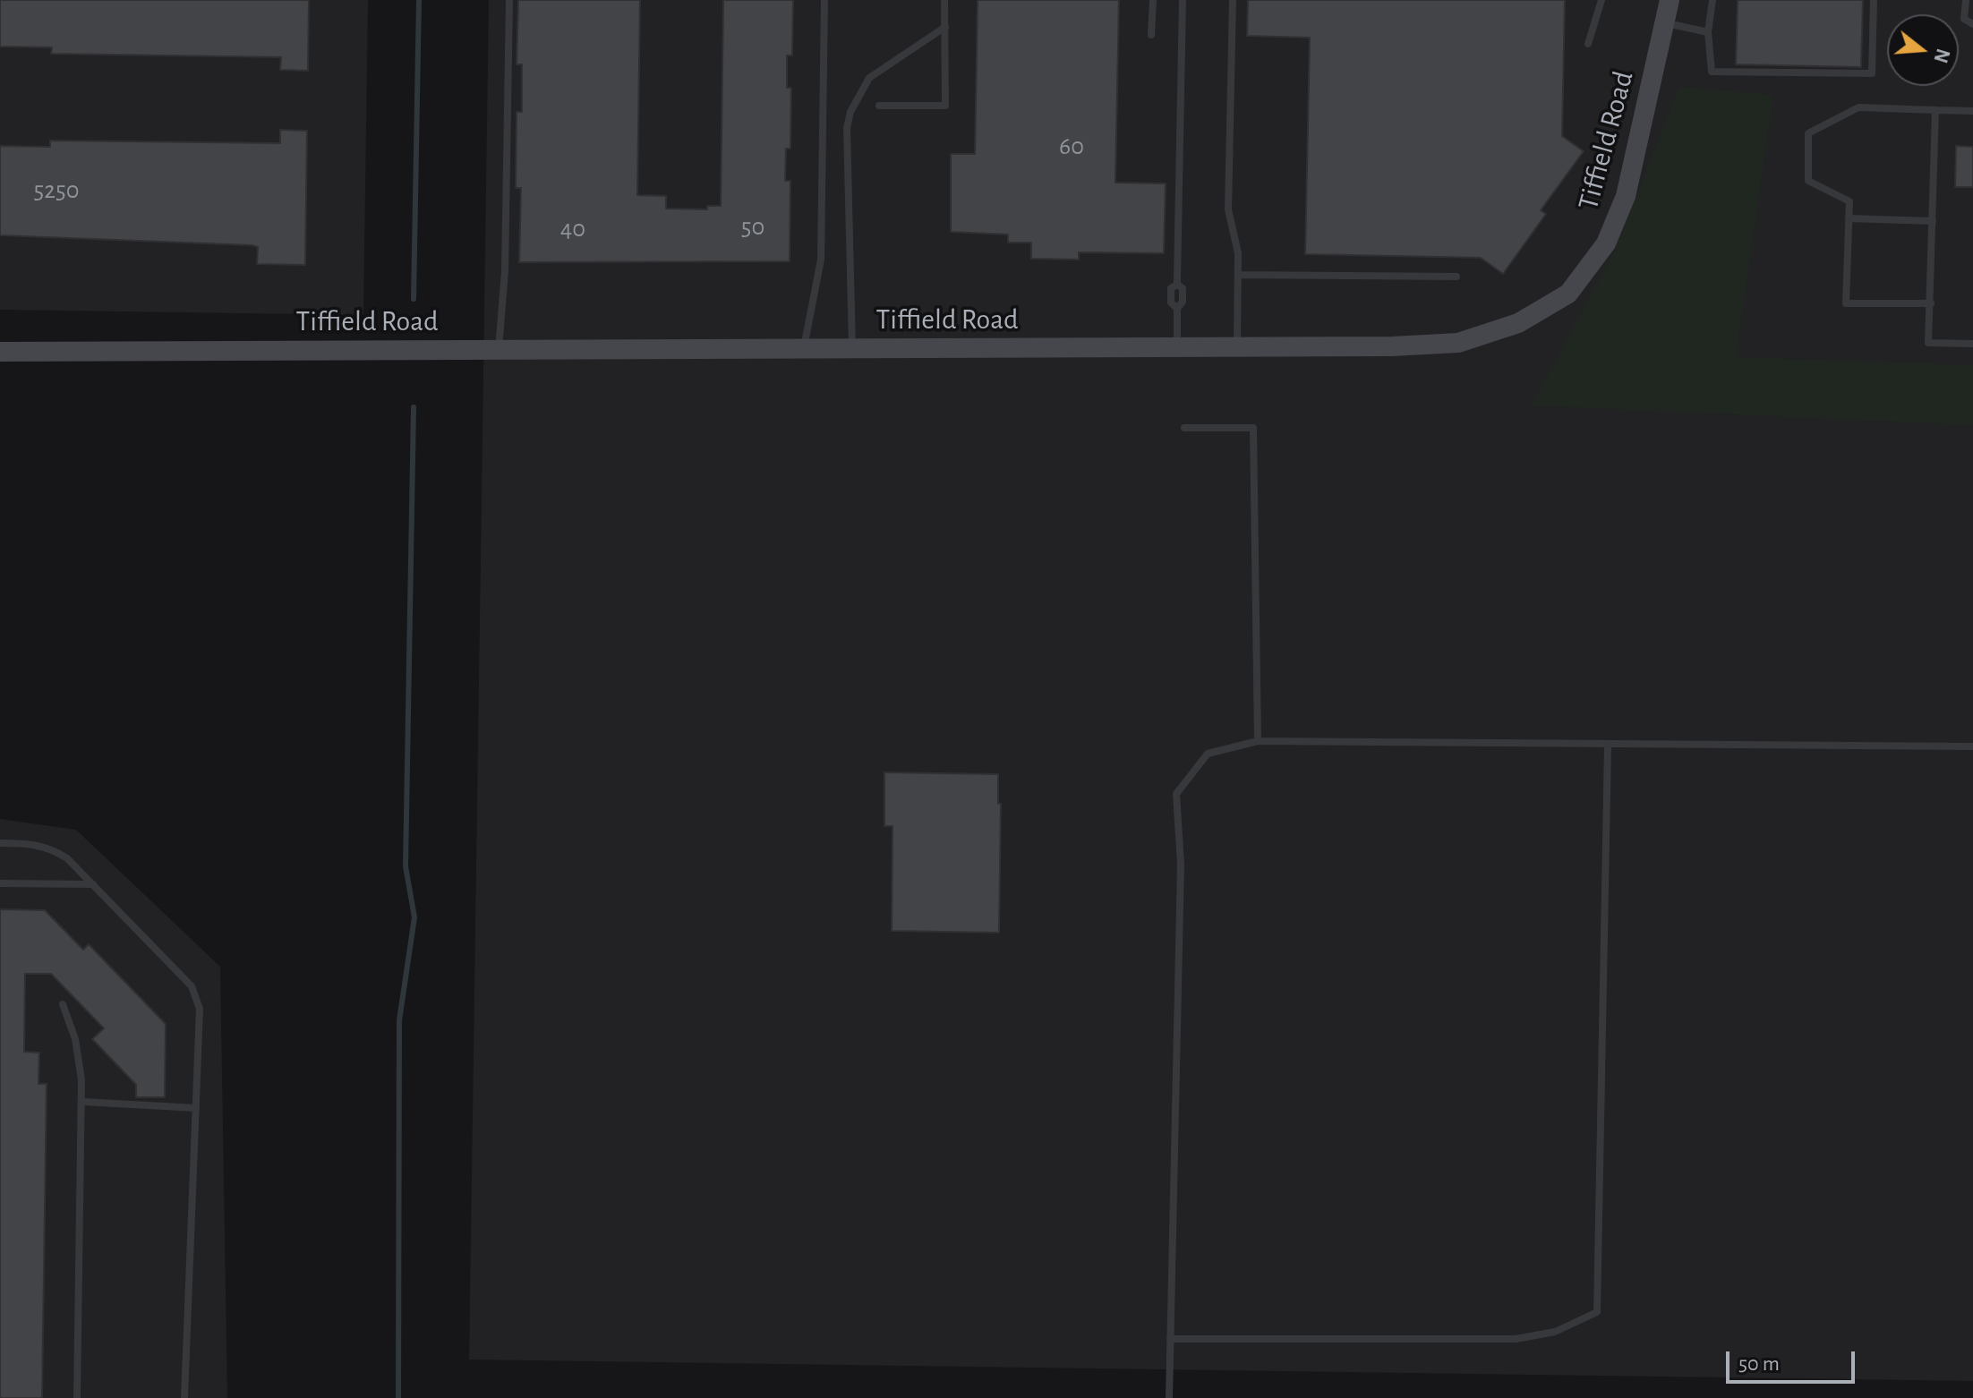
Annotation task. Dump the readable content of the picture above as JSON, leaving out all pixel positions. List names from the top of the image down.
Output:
{
  "streets": {
    "street": ["Tiffield Road"]
  },
  "house_numbers": [
    "60",
    "5250",
    "50",
    "40"
  ],
  "scale_bar": "50 m",
  "north": "right"
}
